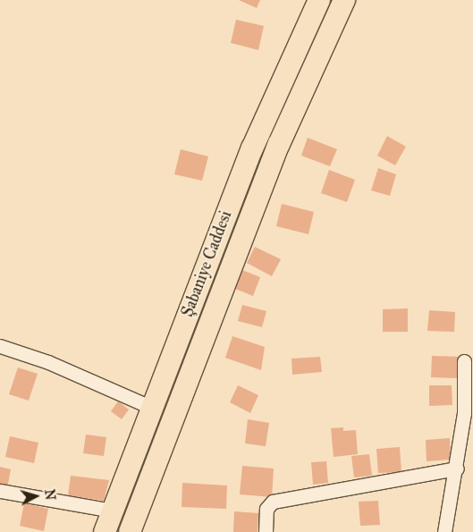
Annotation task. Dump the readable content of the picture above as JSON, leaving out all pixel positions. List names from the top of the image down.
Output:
{
  "streets": {
    "highway": ["Şabaniye Caddesi"]
  },
  "north": "right"
}
